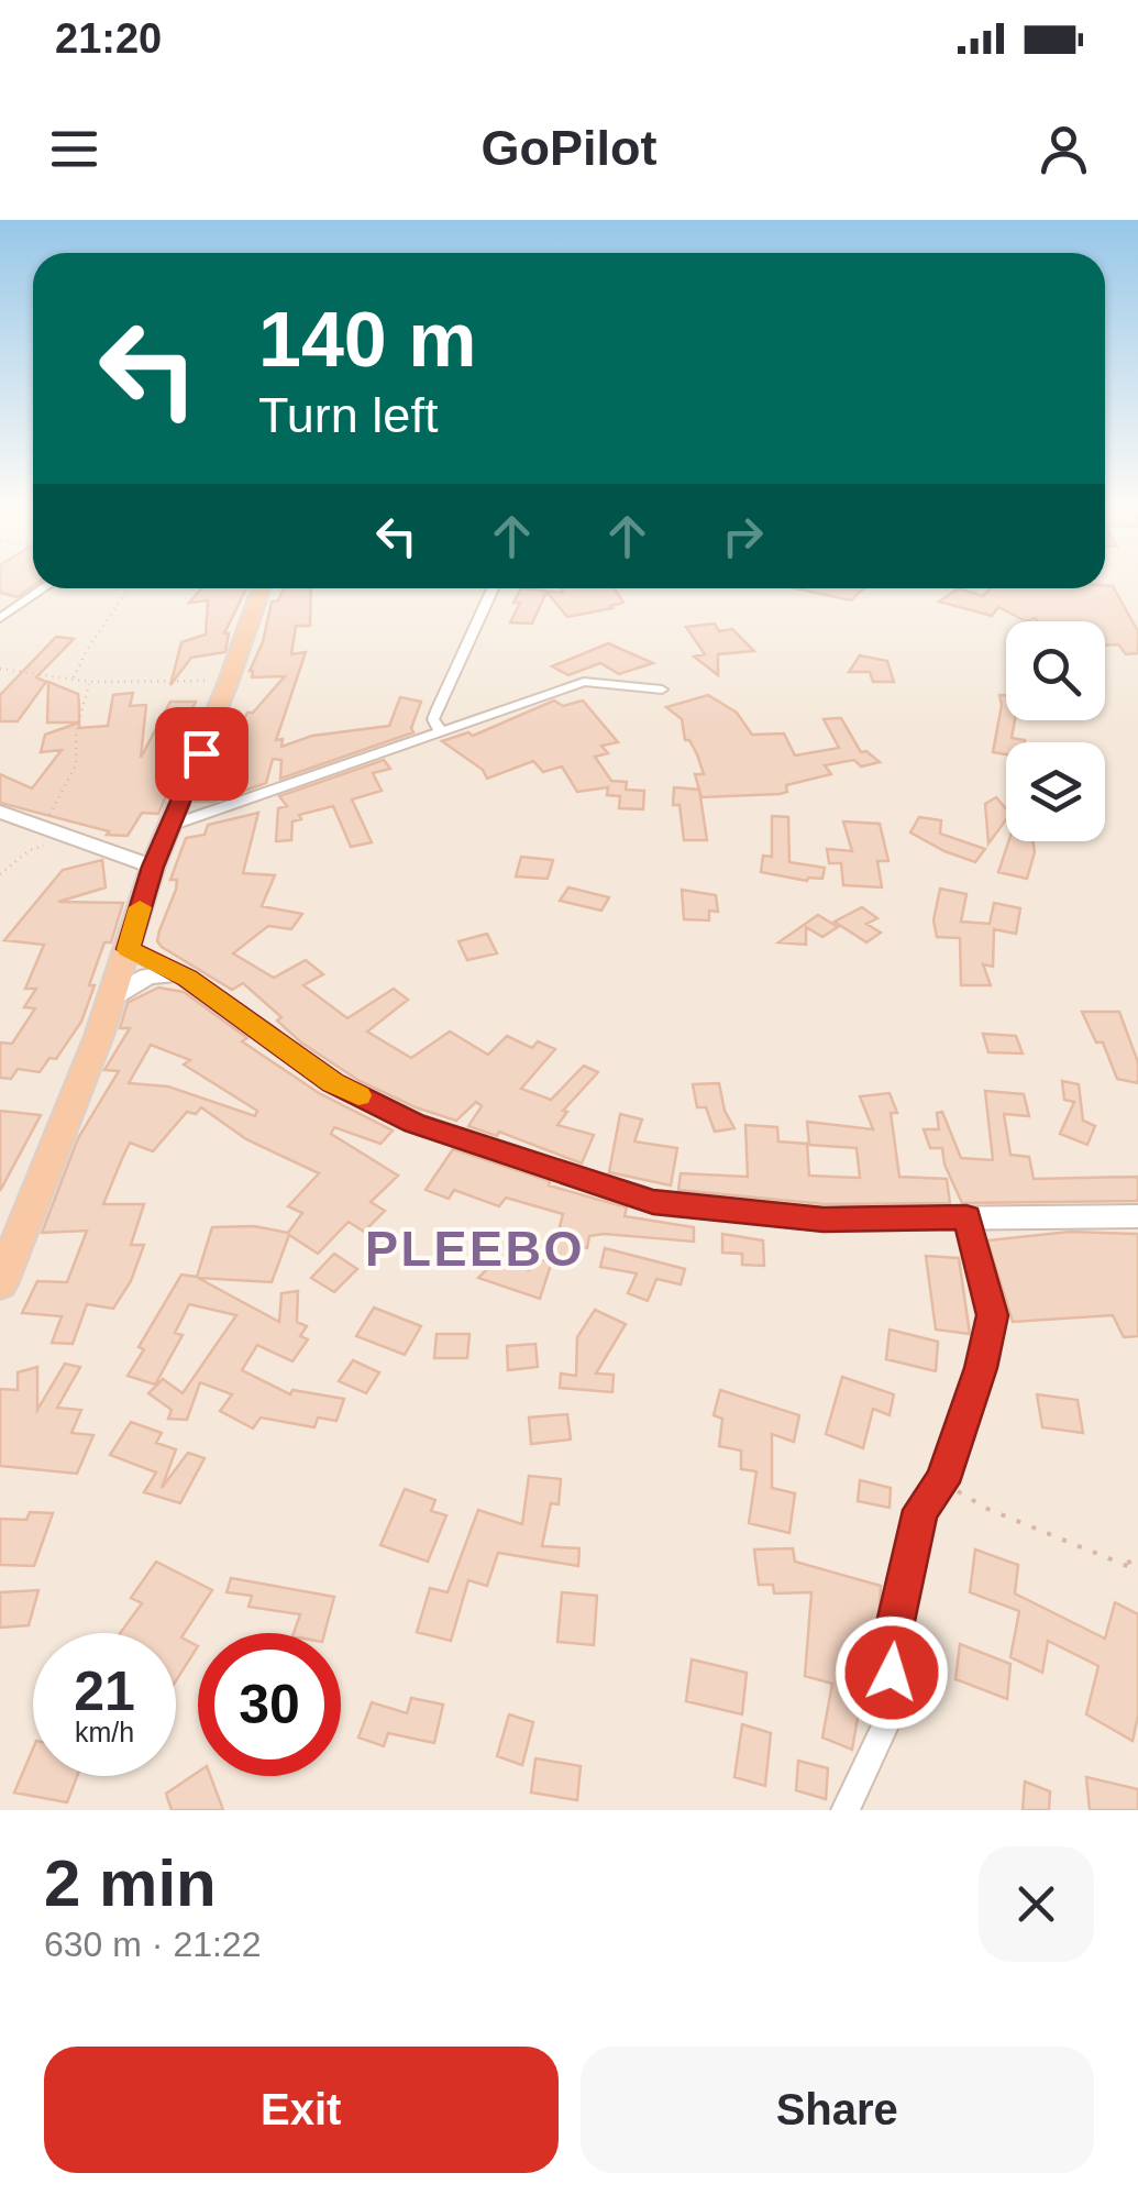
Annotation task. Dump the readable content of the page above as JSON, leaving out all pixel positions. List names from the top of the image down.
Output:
{
  "districts": ["PLEEBO"],
  "page": {
    "status": "21:20",
    "header": "GoPilot",
    "turn": ["140 m", "Turn left"],
    "speed": "21 km/h",
    "limit": "30",
    "heading": ["2 min", "630 m · 21:22"],
    "buttons": ["Exit", "Share"]
  }
}
